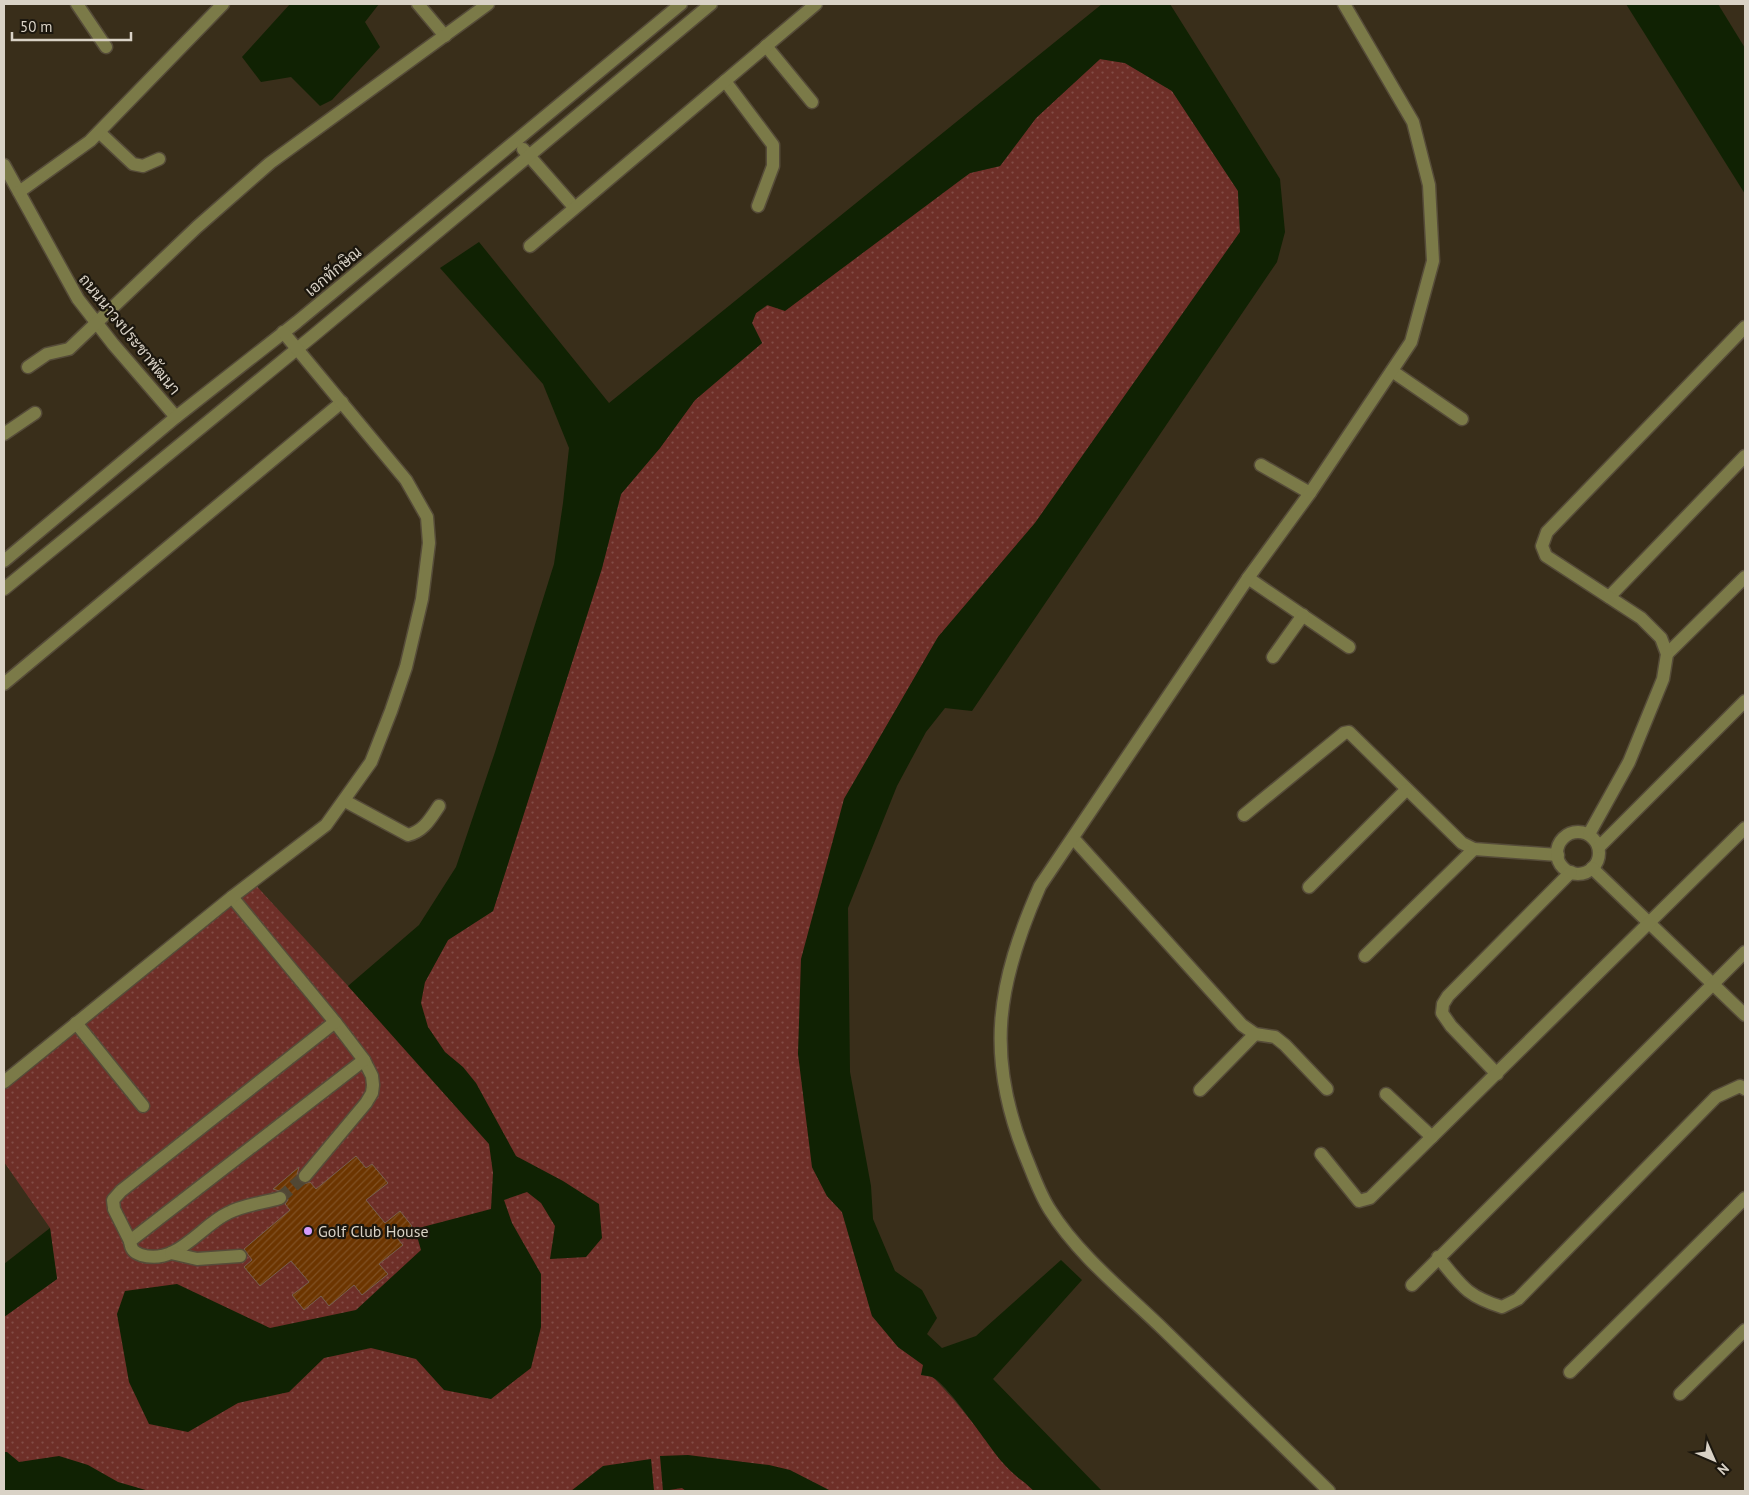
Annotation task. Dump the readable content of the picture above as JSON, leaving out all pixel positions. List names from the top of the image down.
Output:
{
  "streets": {
    "street": ["เอกทักษิณ", "ถนนนาวงประชาพัฒนา"]
  },
  "crossings": [
    ["เอกทักษิณ", "ถนนนาวงประชาพัฒนา"]
  ],
  "places": ["Golf Club House"],
  "scale_bar": "50 m",
  "north": "bottom right"
}
